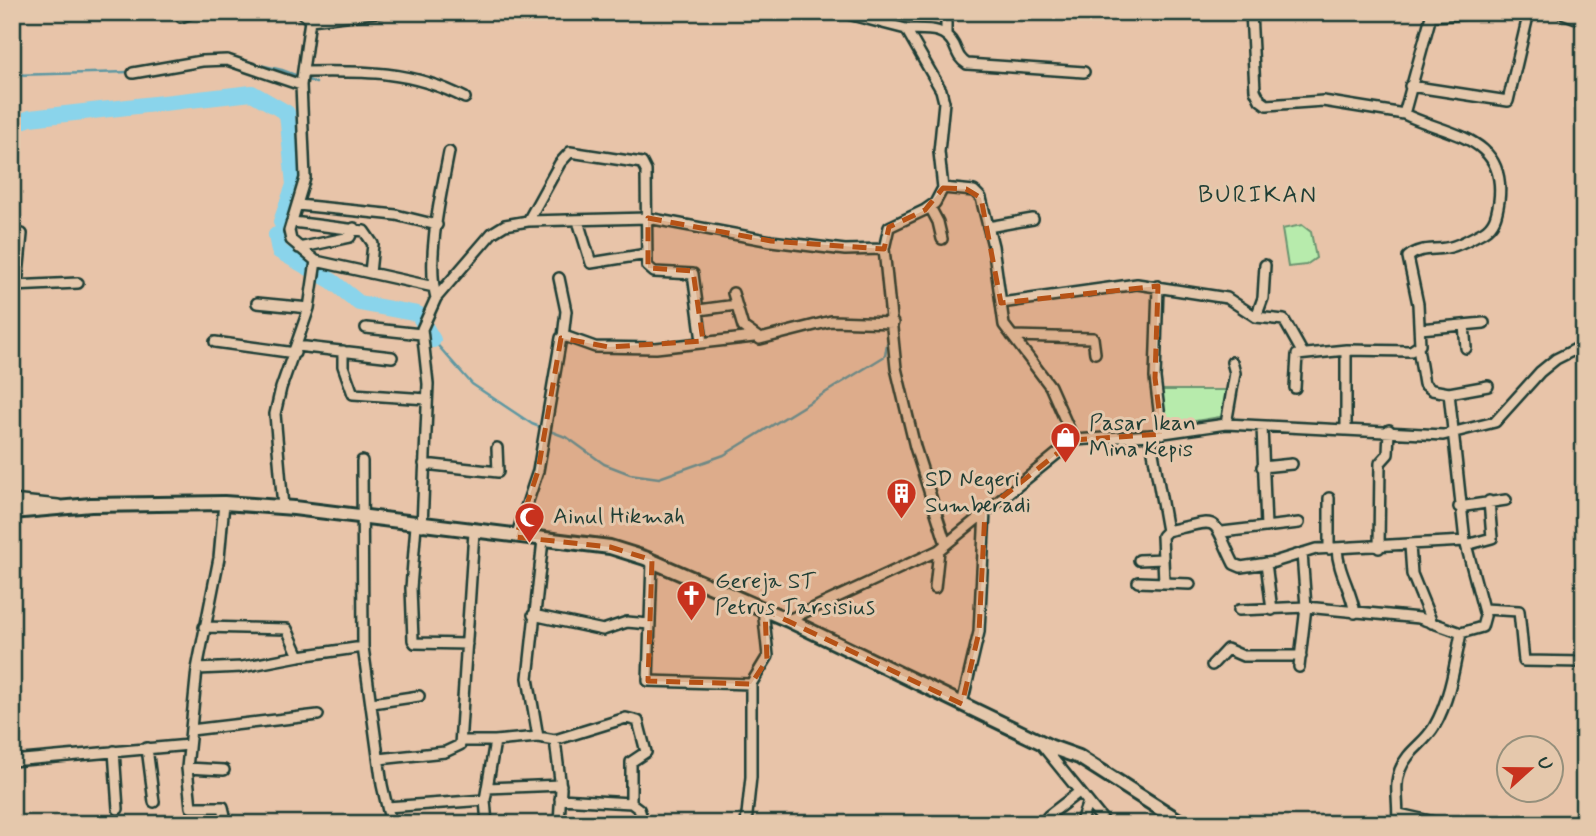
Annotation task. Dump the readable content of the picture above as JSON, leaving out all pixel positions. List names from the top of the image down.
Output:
{
  "districts": ["BURIKAN"],
  "places": {
    "shop": ["Pasar Ikan Mina Kepis"],
    "building": ["SD Negeri Sumberadi"],
    "mosque": ["Ainul Hikmah"],
    "church": ["Gereja ST Petrus Tarsisius"]
  },
  "north": "right"
}
